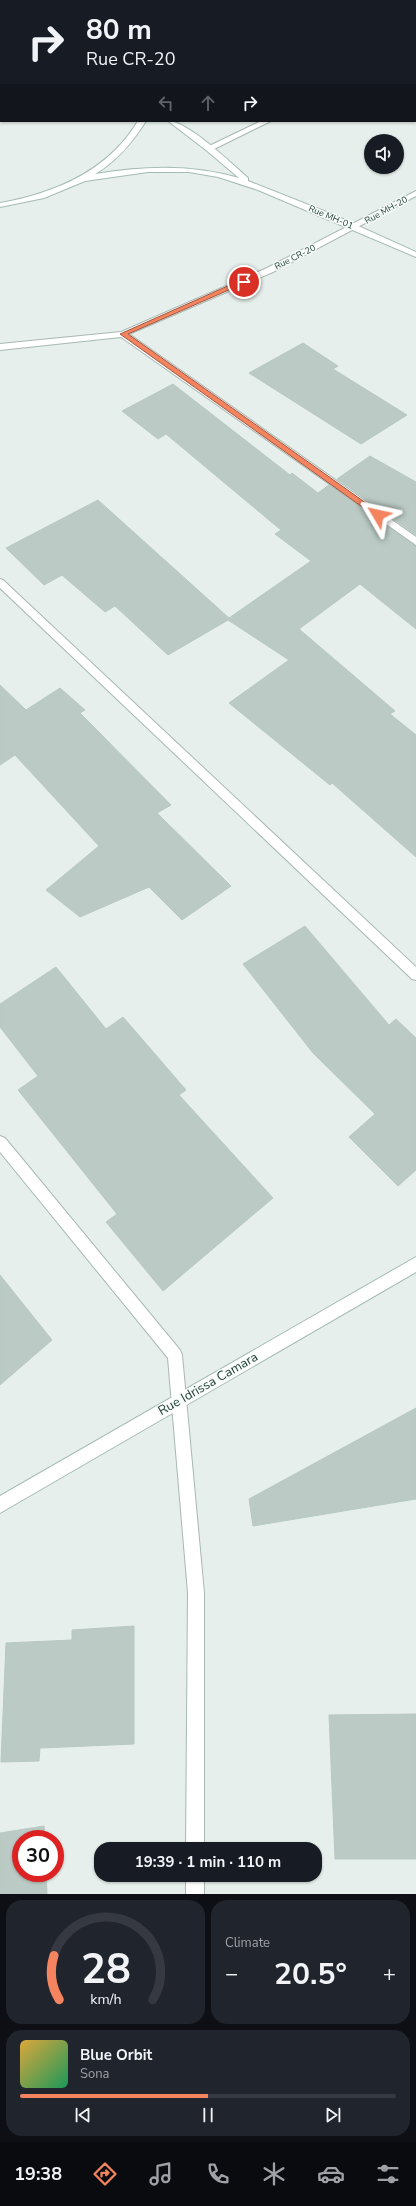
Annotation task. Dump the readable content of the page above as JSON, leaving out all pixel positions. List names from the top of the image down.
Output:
{
  "streets": {
    "street": [
      "Rue MH-20",
      "Rue MH-01",
      "Rue CR-20",
      "Rue Idrissa Camara"
    ]
  },
  "crossings": [
    ["Rue MH-20", "Rue MH-01"],
    ["Rue MH-20", "Rue CR-20"],
    ["Rue MH-01", "Rue CR-20"]
  ],
  "page": {
    "turn": ["80 m", "Rue CR-20"],
    "limit": "30",
    "trip": "19:39 · 1 min · 110 m",
    "tile": "Climate",
    "heat": ["−", "20.5°", "+"],
    "song": ["Blue Orbit", "Sona"],
    "tabs": "19:38",
    "gauge": ["28", "km/h"]
  }
}
